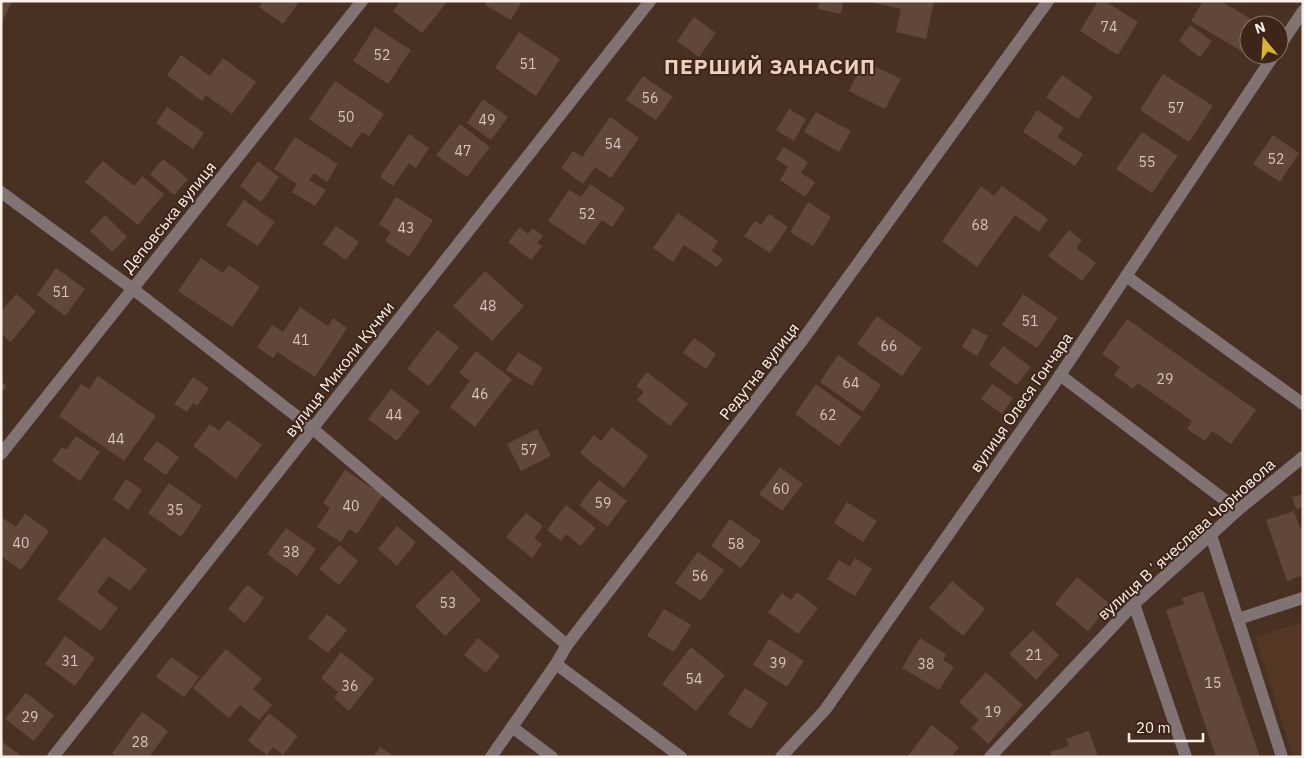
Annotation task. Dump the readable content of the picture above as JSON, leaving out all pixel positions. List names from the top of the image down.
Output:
{
  "streets": {
    "street": [
      "Деповська вулиця",
      "вулиця Миколи Кучми",
      "Редутна вулиця",
      "вулиця Олеся Гончара",
      "вулиця Вʼячеслава Чорновола"
    ]
  },
  "districts": ["ПЕРШИЙ ЗАНАСИП"],
  "house_numbers": [
    "74",
    "52",
    "51",
    "56",
    "57",
    "50",
    "49",
    "54",
    "47",
    "52",
    "55",
    "52",
    "68",
    "43",
    "51",
    "48",
    "51",
    "41",
    "66",
    "29",
    "64",
    "46",
    "44",
    "62",
    "44",
    "57",
    "60",
    "59",
    "40",
    "35",
    "40",
    "58",
    "38",
    "56",
    "53",
    "21",
    "31",
    "39",
    "38",
    "54",
    "15",
    "36",
    "19",
    "29",
    "28"
  ],
  "scale_bar": "20 m",
  "north": "top"
}
